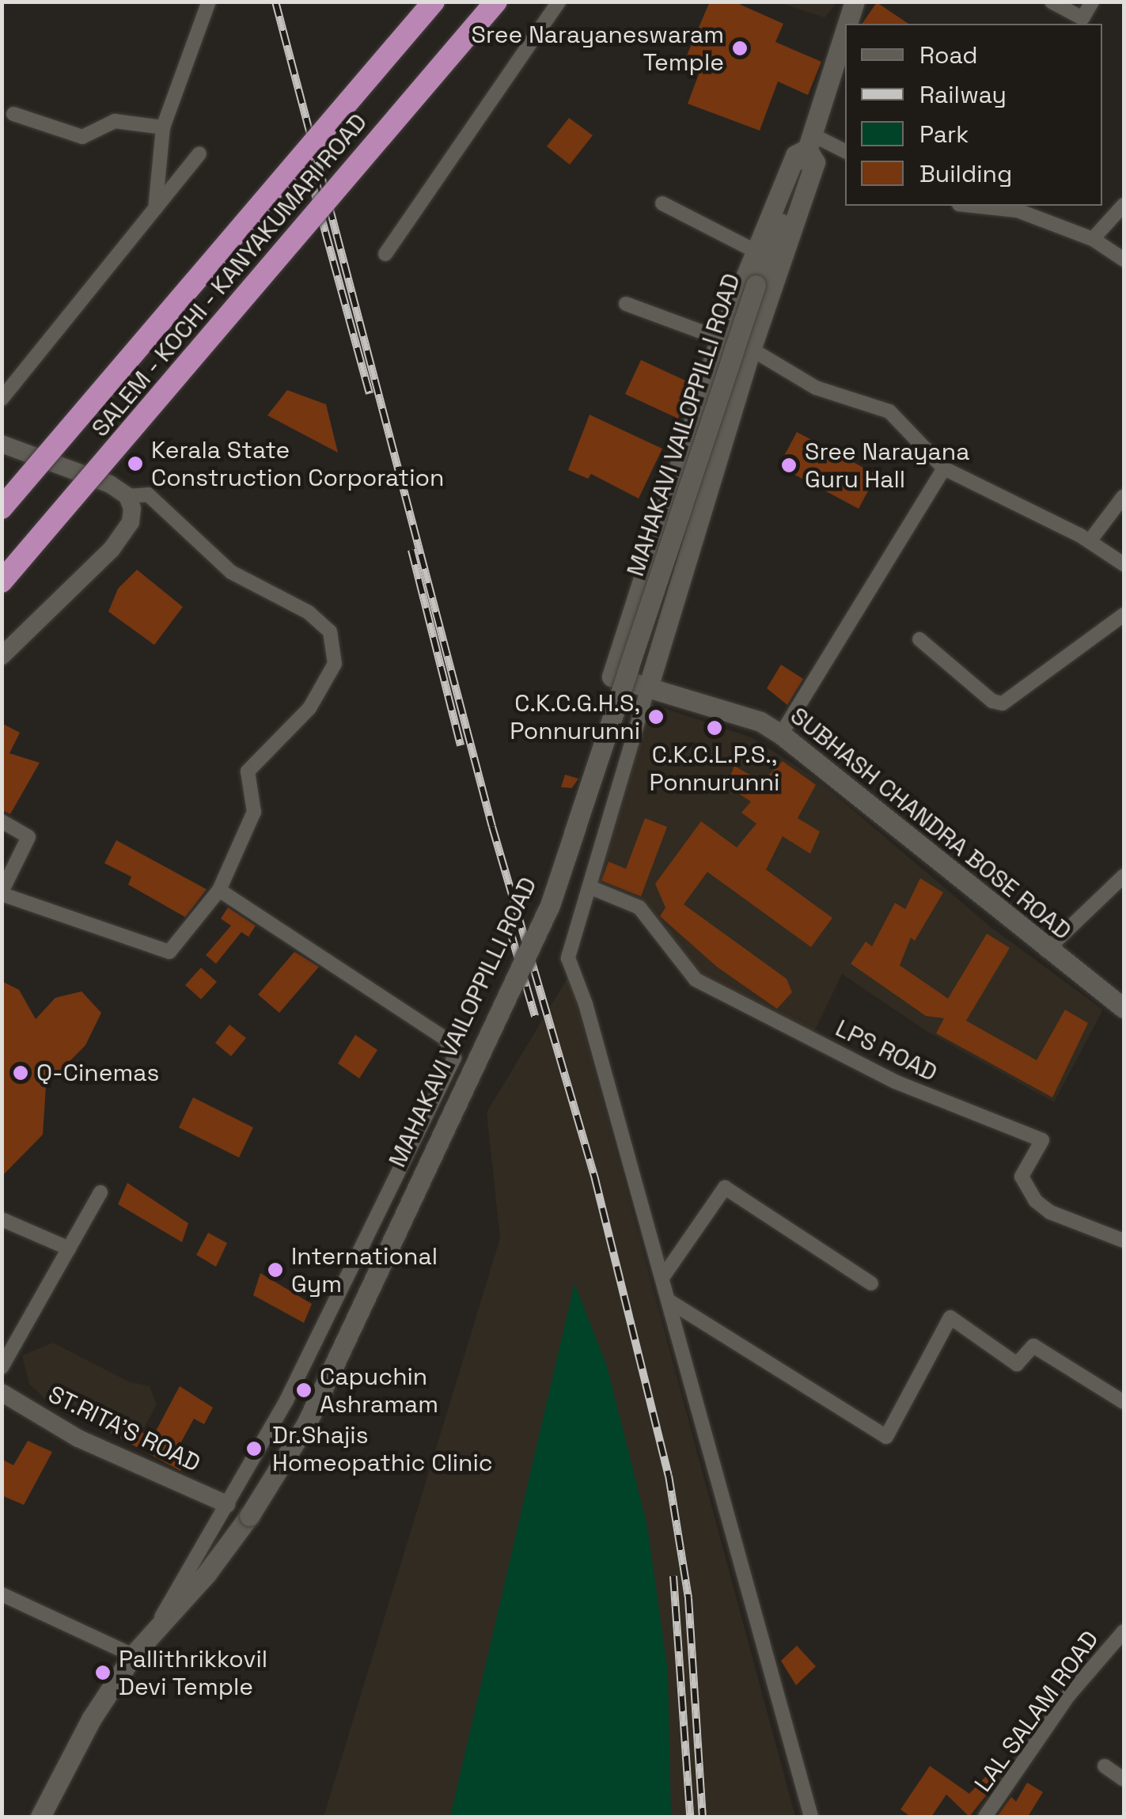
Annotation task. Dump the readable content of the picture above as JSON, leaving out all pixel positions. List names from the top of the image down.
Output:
{
  "streets": {
    "highway": ["SALEM - KOCHI - KANYAKUMARI ROAD"],
    "main road": ["MAHAKAVI VAILOPPILLI ROAD", "SUBHASH CHANDRA BOSE ROAD"],
    "street": ["LPS ROAD", "ST.RITA'S ROAD", "LAL SALAM ROAD"]
  },
  "places": [
    "Sree Narayaneswaram Temple",
    "Kerala State Construction Corporation",
    "Sree Narayana Guru Hall",
    "C.K.C.G.H.S, Ponnurunni",
    "C.K.C.L.P.S., Ponnurunni",
    "Q-Cinemas",
    "International Gym",
    "Capuchin Ashramam",
    "Dr.Shajis Homeopathic Clinic",
    "Pallithrikkovil Devi Temple"
  ],
  "legend": [
    "Road",
    "Railway",
    "Park",
    "Building"
  ]
}
